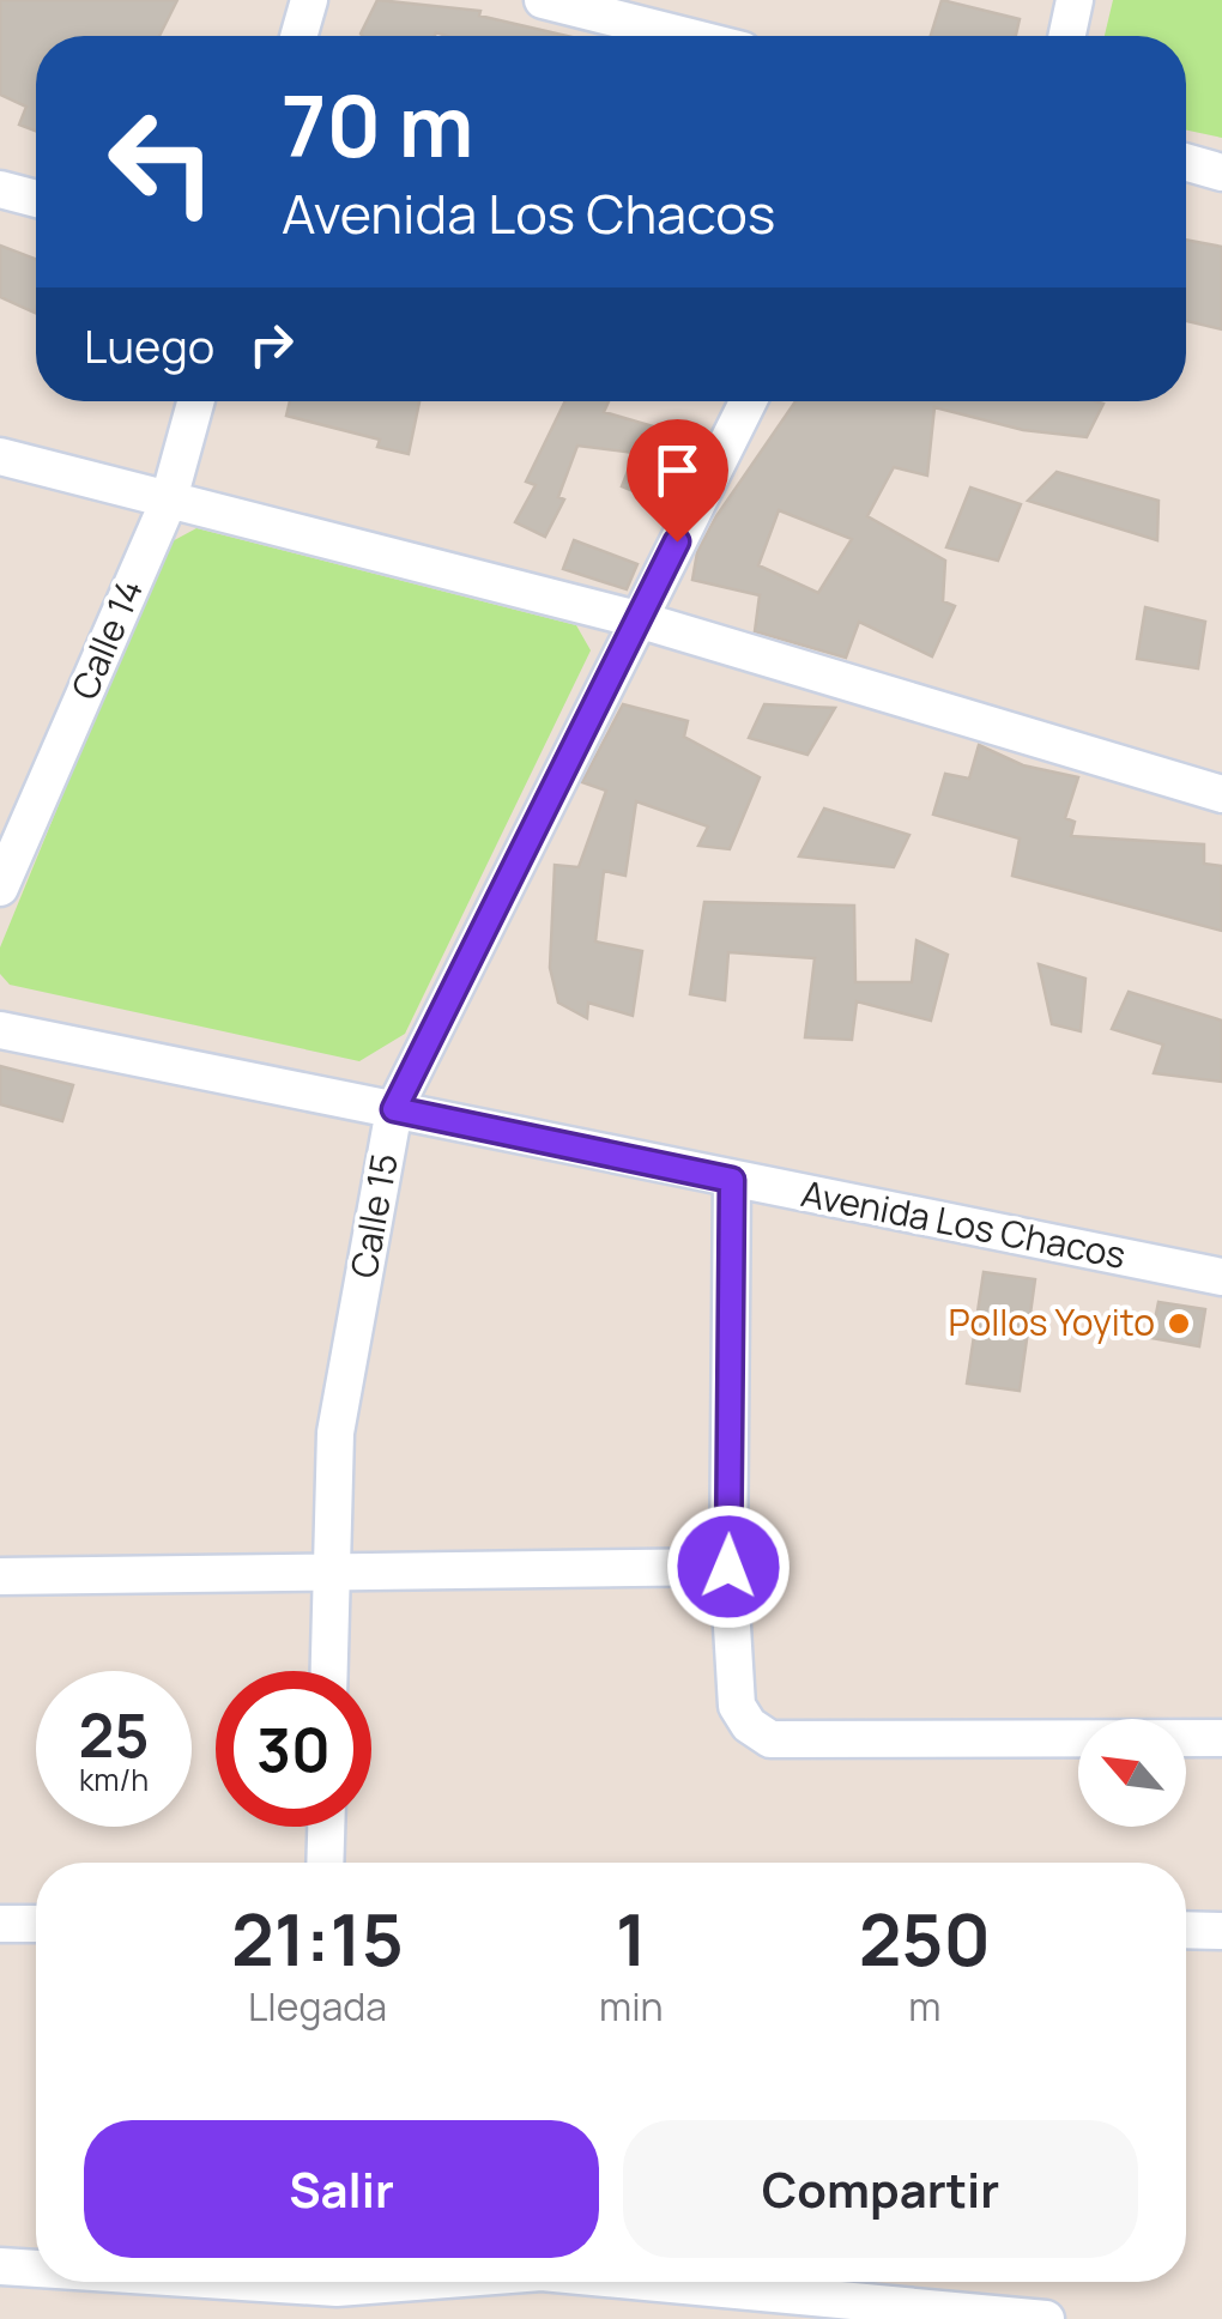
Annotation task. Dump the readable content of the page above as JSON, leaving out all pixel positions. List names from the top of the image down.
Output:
{
  "streets": {
    "street": ["Calle 14", "Calle 15", "Avenida Los Chacos"]
  },
  "crossings": [
    ["Calle 15", "Avenida Los Chacos"]
  ],
  "places": ["Pollos Yoyito"],
  "north": "top left",
  "page": {
    "turn": ["70 m", "Avenida Los Chacos"],
    "then": "Luego",
    "speed": "25 km/h",
    "limit": "30",
    "eta": [
      "21:15",
      "Llegada",
      "1",
      "min",
      "250",
      "m"
    ],
    "buttons": ["Salir", "Compartir"]
  }
}
